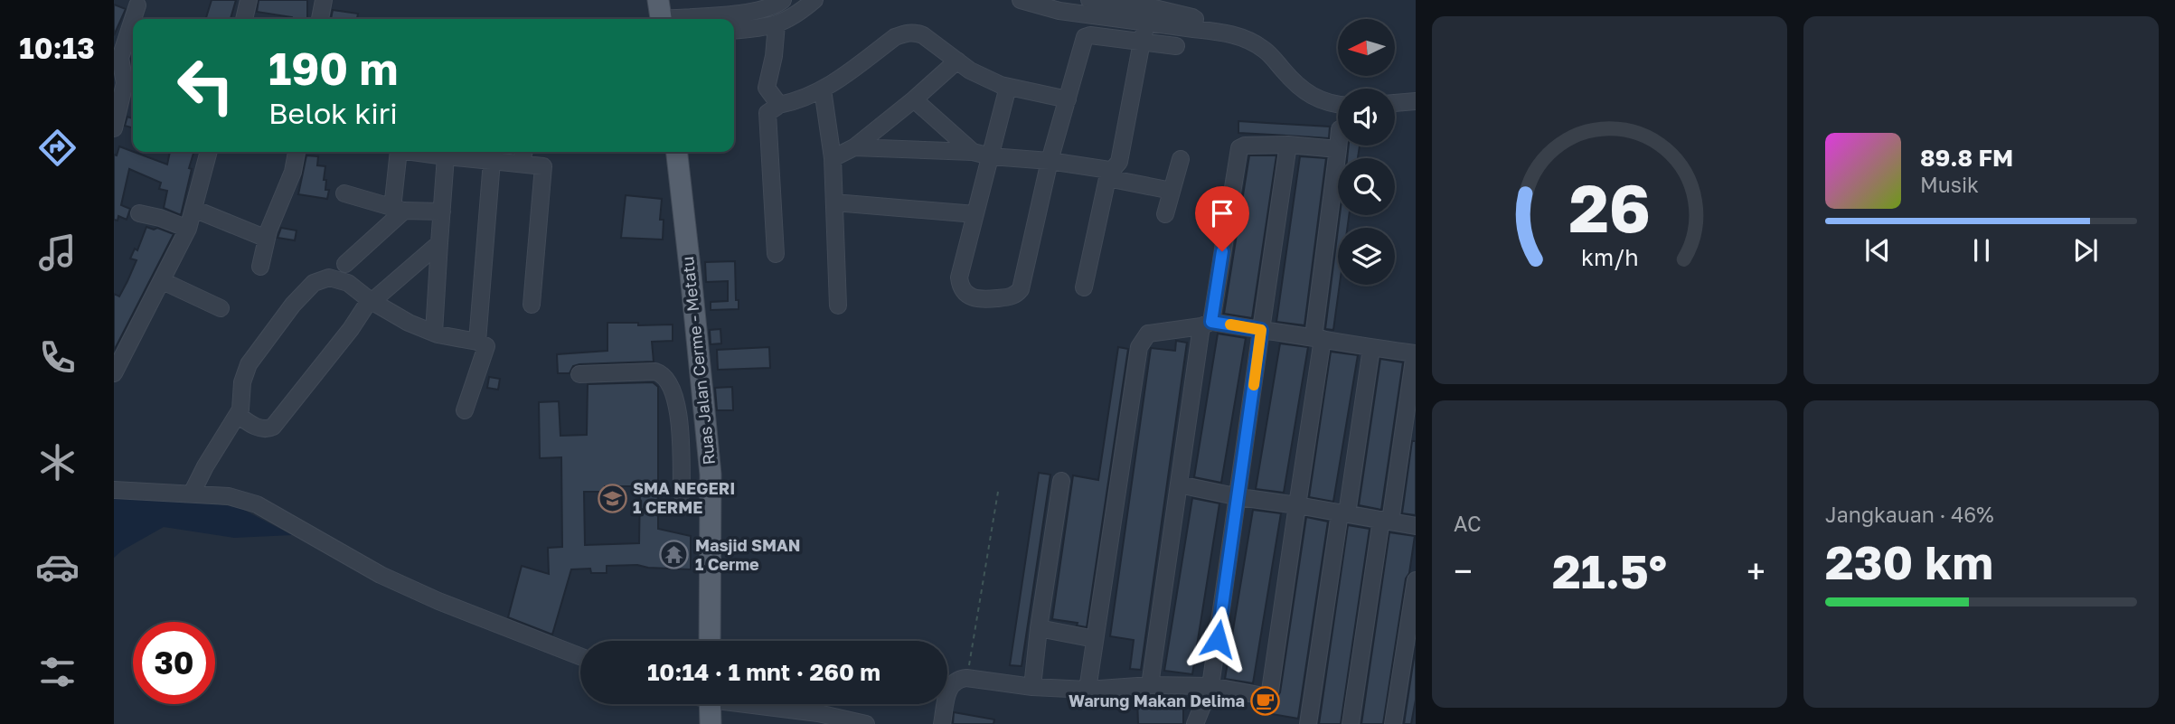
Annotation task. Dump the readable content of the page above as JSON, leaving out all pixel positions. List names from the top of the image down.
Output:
{
  "streets": {
    "main road": ["Ruas Jalan Cerme - Metatu"]
  },
  "places": {
    "school or university": ["SMA NEGERI 1 CERME"],
    "temple": ["Masjid SMAN 1 Cerme"],
    "cafe": ["Warung Makan Delima"]
  },
  "north": "left",
  "page": {
    "tabs": "10:13",
    "turn": ["190 m", "Belok kiri"],
    "song": ["89.8 FM", "Musik"],
    "tile": [
      "AC",
      ["Jangkauan · 46%", "230 km"]
    ],
    "heat": ["−", "21.5°", "+"],
    "limit": "30",
    "trip": "10:14 · 1 mnt · 260 m",
    "gauge": ["26", "km/h"]
  }
}
